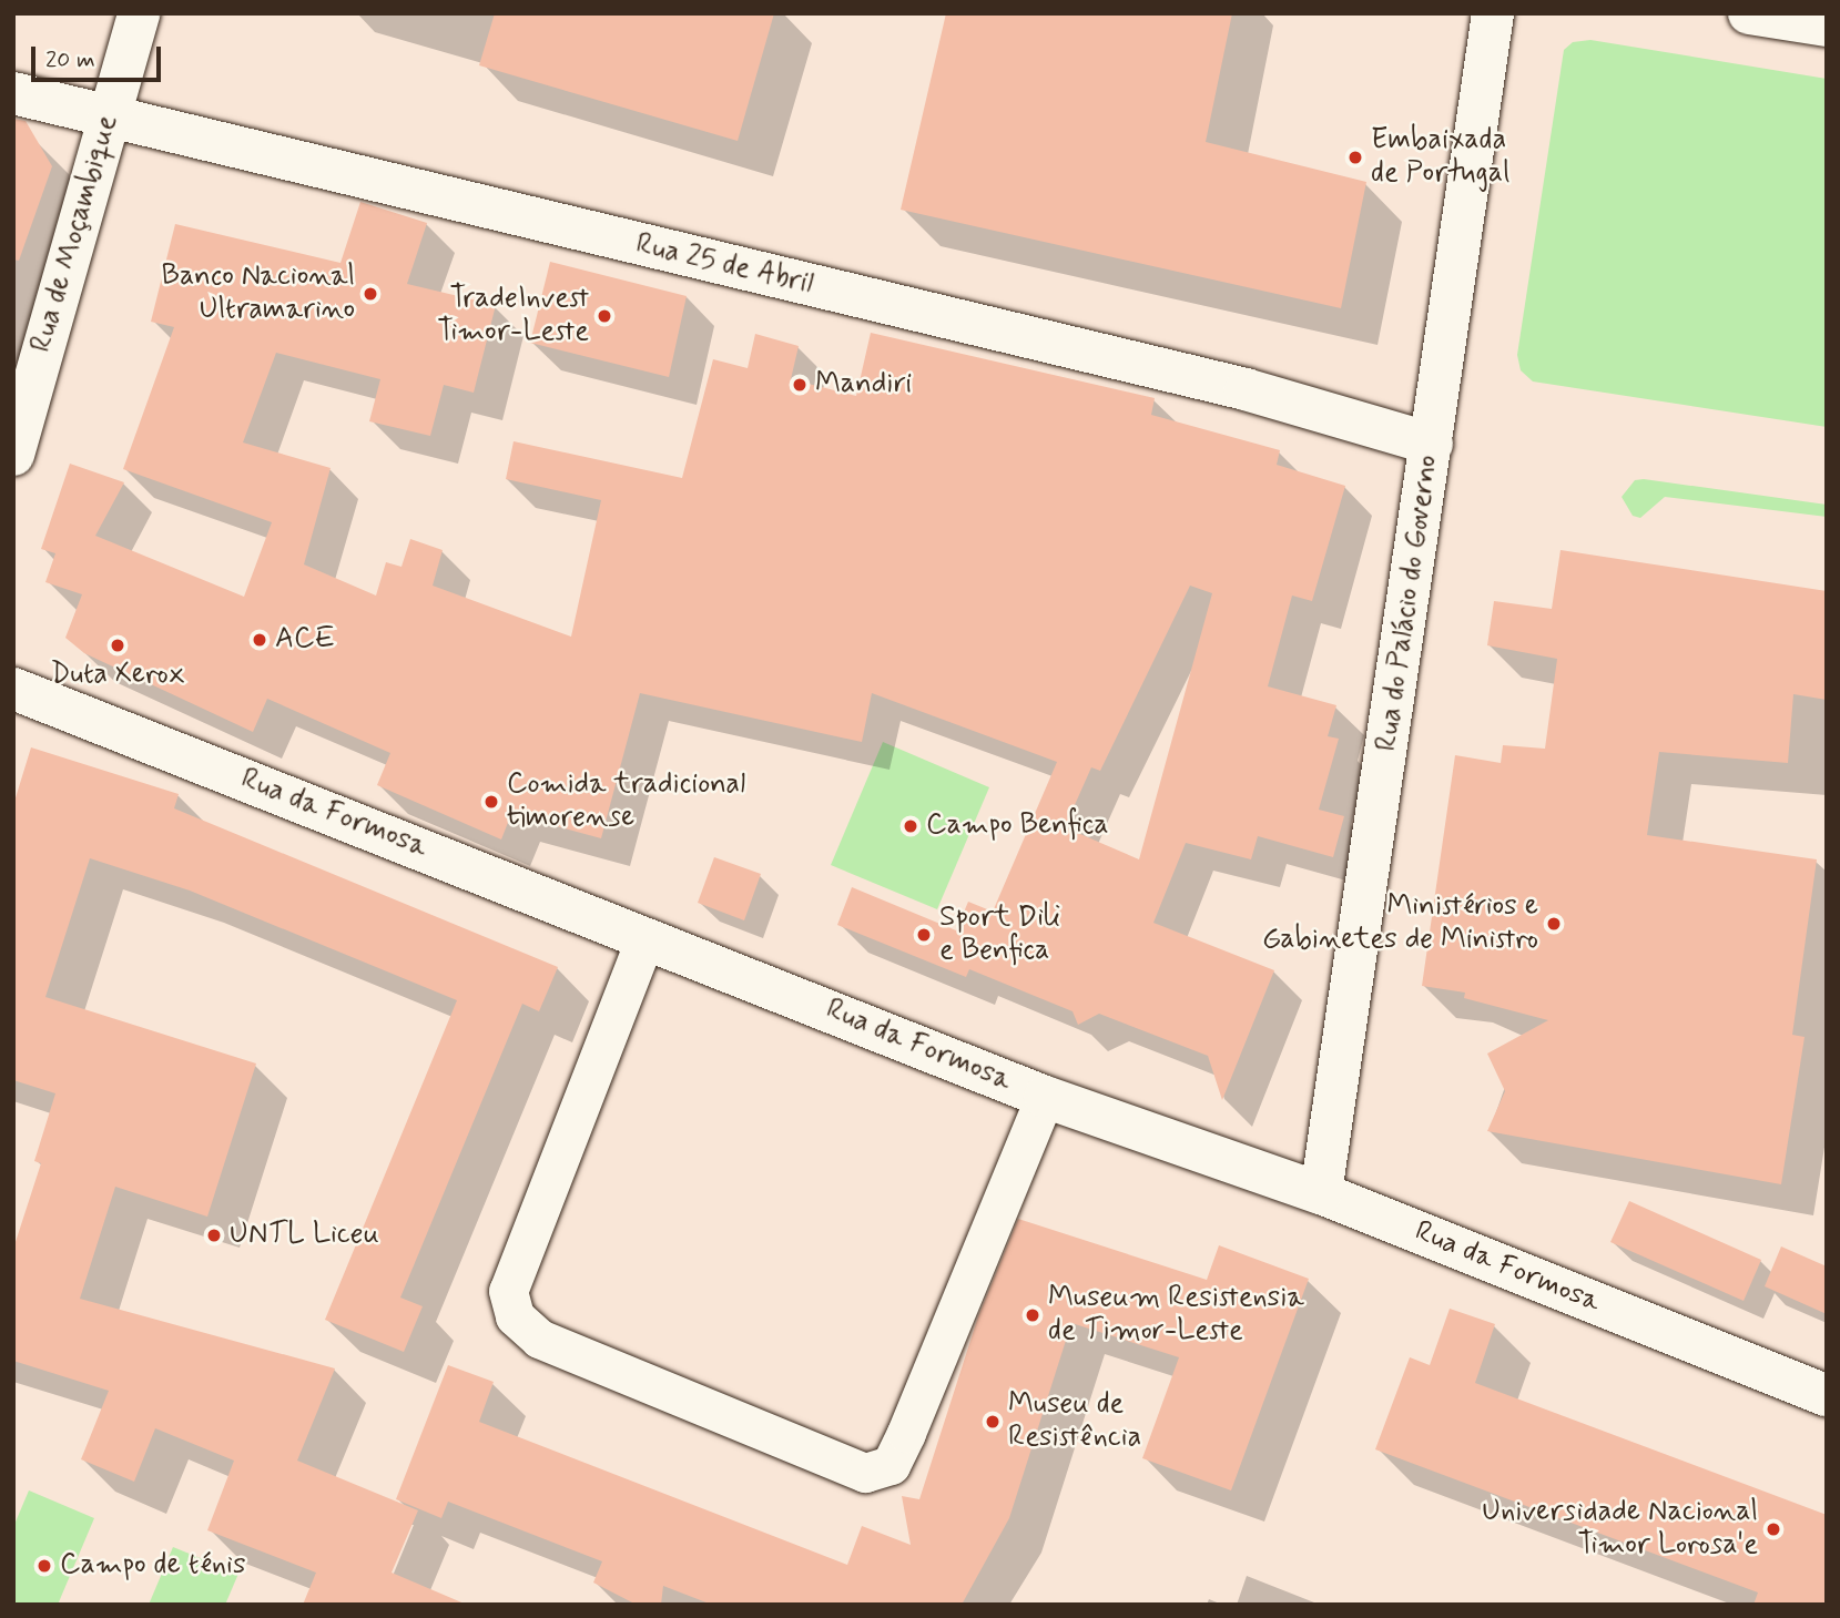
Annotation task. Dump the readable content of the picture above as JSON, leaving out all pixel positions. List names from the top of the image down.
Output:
{
  "streets": {
    "street": [
      "Rua de Moçambique",
      "Rua 25 de Abril",
      "Rua do Palácio do Governo",
      "Rua da Formosa"
    ]
  },
  "crossings": [
    ["Rua de Moçambique", "Rua 25 de Abril"],
    ["Rua 25 de Abril", "Rua do Palácio do Governo"],
    ["Rua do Palácio do Governo", "Rua da Formosa"]
  ],
  "places": [
    "Embaixada de Portugal",
    "Banco Nacional Ultramarino",
    "TradeInvest Timor-Leste",
    "Mandiri",
    "ACE",
    "Duta Xerox",
    "Comida tradicional timorense",
    "Campo Benfica",
    "Ministérios e Gabinetes de Ministro",
    "Sport Dili e Benfica",
    "UNTL Liceu",
    "Museum Resistensia de Timor-Leste",
    "Museu de Resistência",
    "Universidade Nacional Timor Lorosa'e",
    "Campo de ténis"
  ],
  "scale_bar": "20 m"
}
